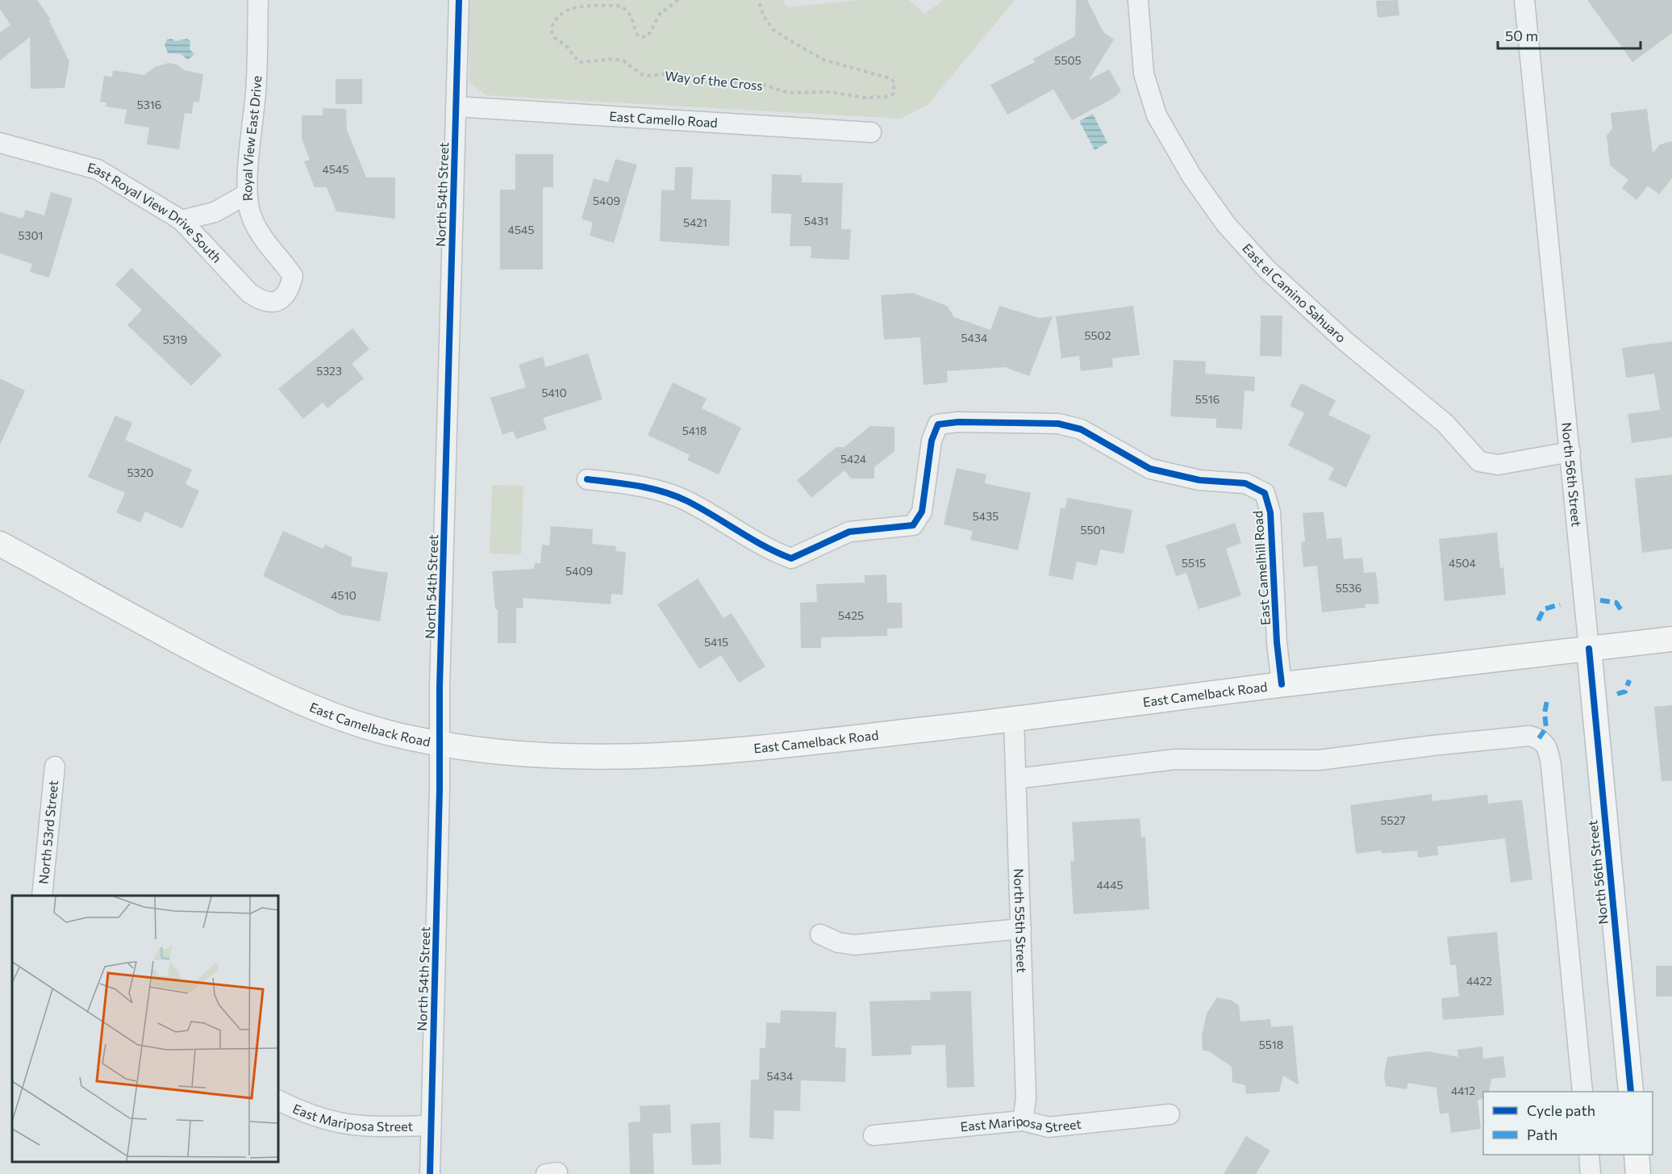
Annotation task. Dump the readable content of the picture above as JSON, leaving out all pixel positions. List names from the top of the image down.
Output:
{
  "streets": {
    "main road": ["North 56th Street", "East Camelback Road"],
    "street": [
      "East Camello Road",
      "Royal View East Drive",
      "North 54th Street",
      "East Royal View Drive South",
      "East el Camino Sahuaro",
      "East Camelhill Road",
      "North 53rd Street",
      "North 55th Street",
      "East Mariposa Street"
    ],
    "path": ["Way of the Cross"]
  },
  "crossings": [
    ["East Camello Road", "North 54th Street"],
    ["Royal View East Drive", "East Royal View Drive South"],
    ["North 54th Street", "East Camelback Road"],
    ["North 54th Street", "East Mariposa Street"],
    ["East el Camino Sahuaro", "North 56th Street"],
    ["North 56th Street", "East Camelback Road"],
    ["East Camelhill Road", "East Camelback Road"],
    ["East Camelback Road", "North 55th Street"],
    ["North 55th Street", "East Mariposa Street"]
  ],
  "house_numbers": [
    "5505",
    "5316",
    "4545",
    "5409",
    "5431",
    "5421",
    "4545",
    "5301",
    "5502",
    "5434",
    "5319",
    "5323",
    "5410",
    "5516",
    "5418",
    "5424",
    "5320",
    "5435",
    "5501",
    "5515",
    "4504",
    "5409",
    "5536",
    "4510",
    "5425",
    "5415",
    "5527",
    "4445",
    "4422",
    "5518",
    "5434",
    "4412"
  ],
  "legend": ["Cycle path", "Path"],
  "scale_bar": "50 m"
}
